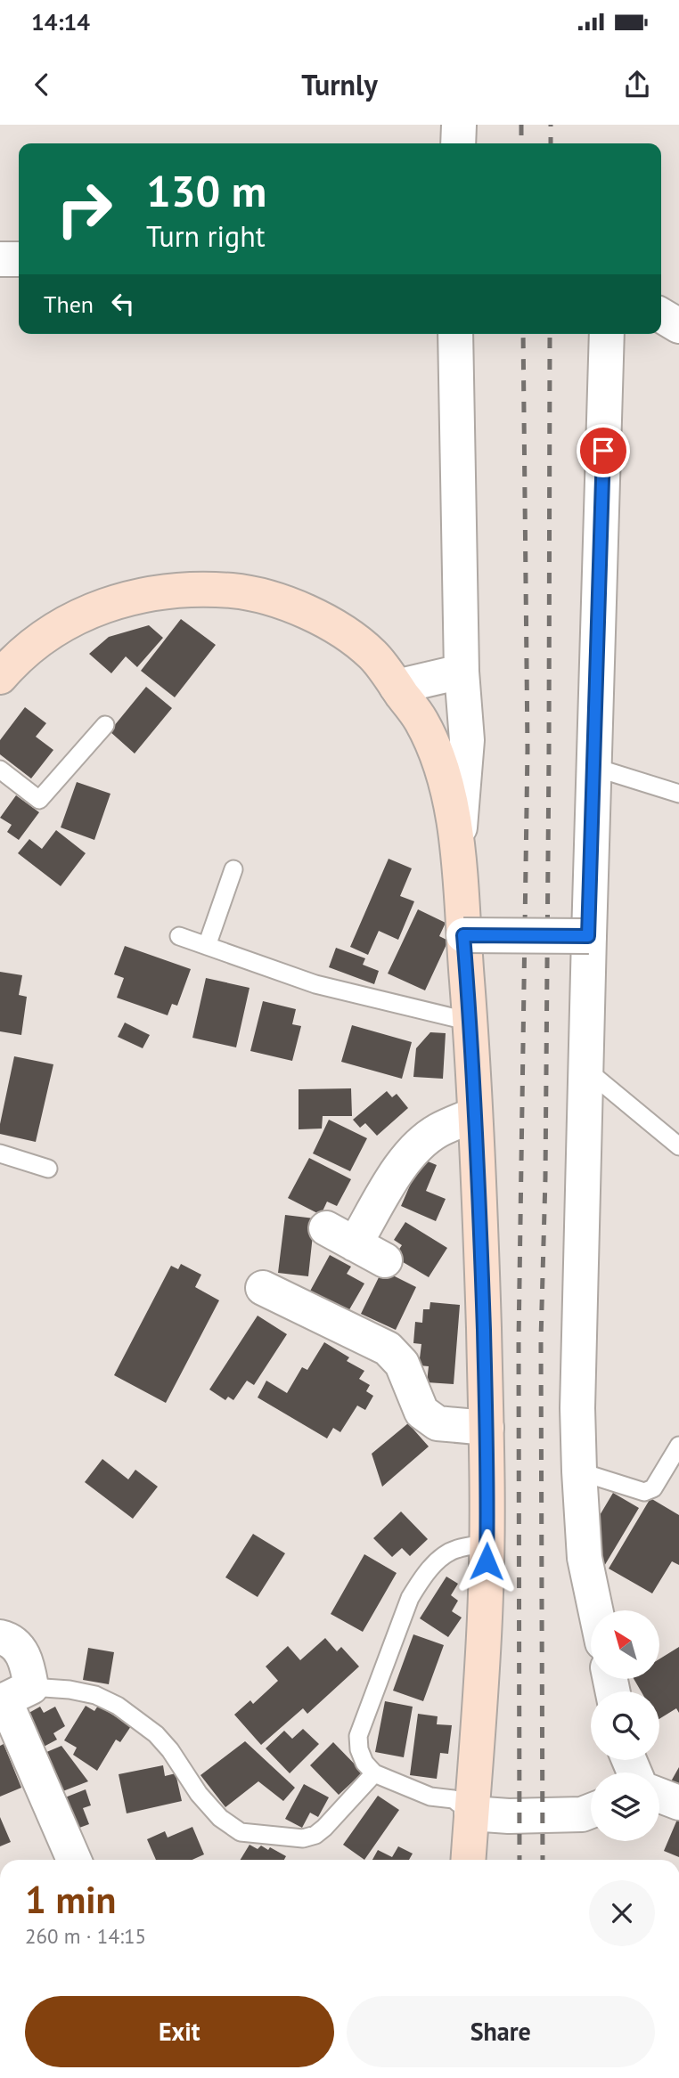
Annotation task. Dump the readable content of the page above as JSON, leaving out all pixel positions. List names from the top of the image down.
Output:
{
  "north": "top left",
  "page": {
    "status": "14:14",
    "header": "Turnly",
    "turn": ["130 m", "Turn right"],
    "then": "Then",
    "heading": ["1 min", "260 m · 14:15"],
    "buttons": ["Exit", "Share"]
  }
}
